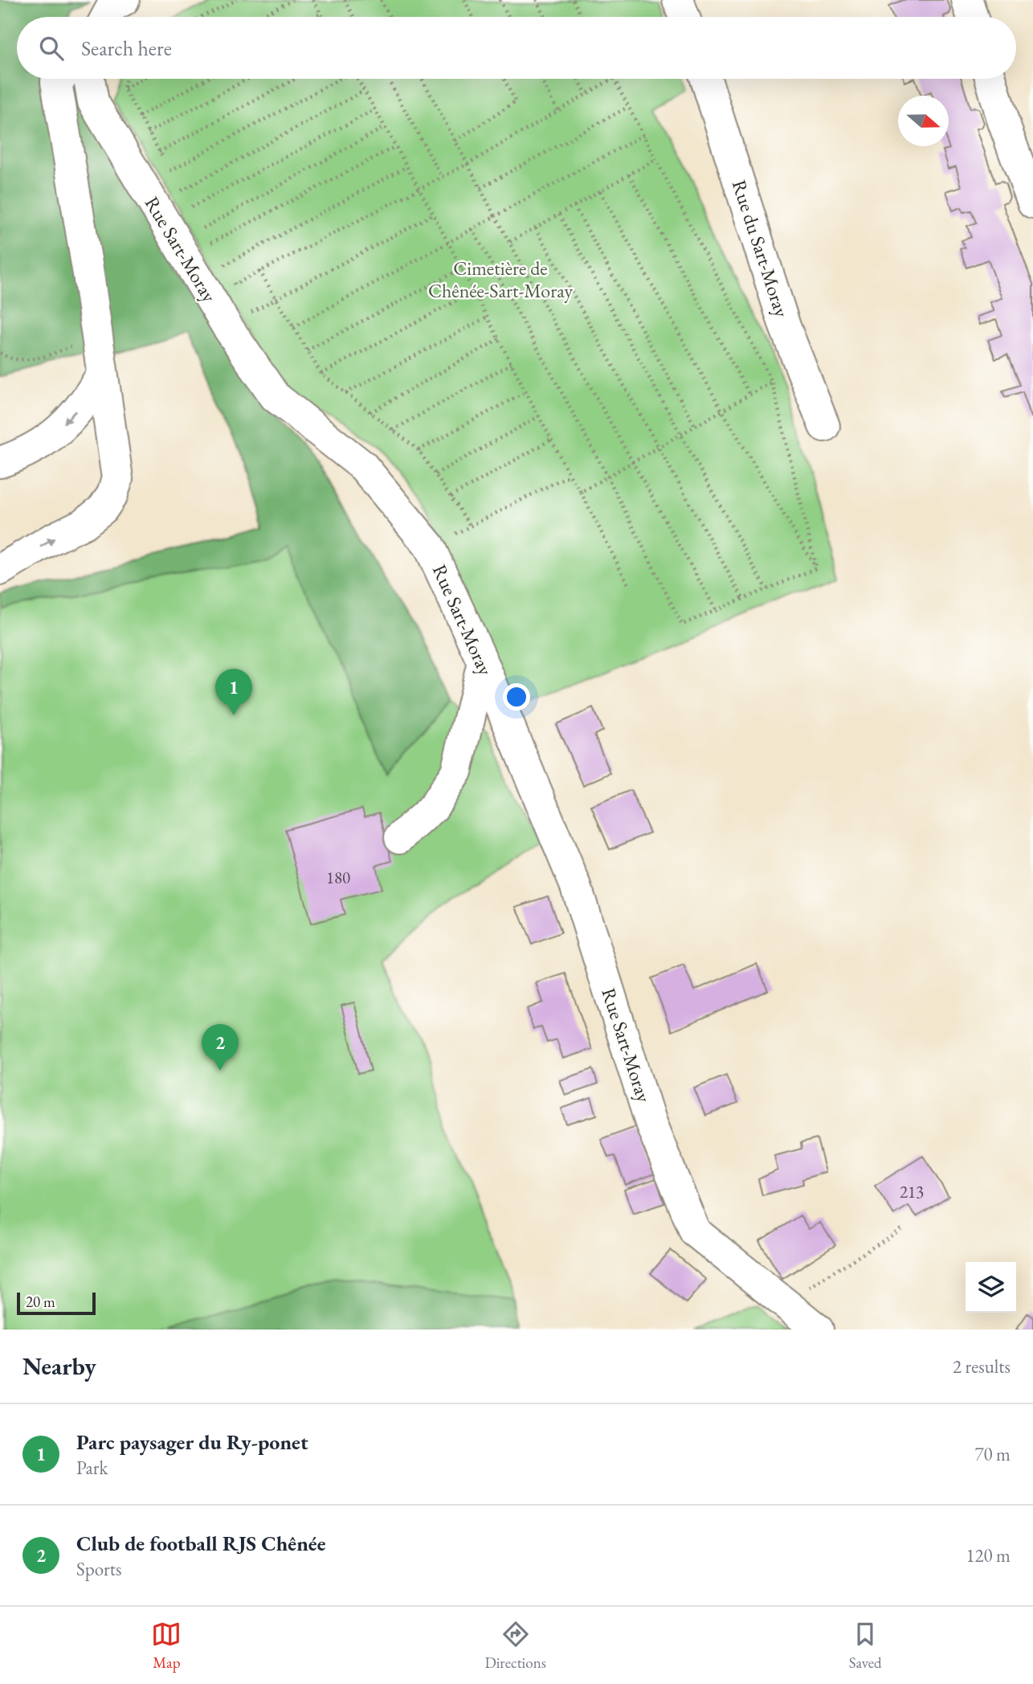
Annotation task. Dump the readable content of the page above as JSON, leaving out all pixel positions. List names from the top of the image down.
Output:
{
  "streets": {
    "street": ["Rue du Sart-Moray", "Rue Sart-Moray"]
  },
  "parks": ["Cimetière de Chênée-Sart-Moray"],
  "house_numbers": ["180", "213"],
  "scale_bar": "20 m",
  "north": "right",
  "page": {
    "search": "Search here",
    "pins": ["1", "2"],
    "scale": "20 m",
    "heading": ["Nearby", "2 results"],
    "list": [
      {
        "mark": "1",
        "name": "Parc paysager du Ry-ponet",
        "note": "Park",
        "value": "70 m"
      },
      {
        "mark": "2",
        "name": "Club de football RJS Chênée",
        "note": "Sports",
        "value": "120 m"
      }
    ],
    "nav": ["Map", "Directions", "Saved"]
  }
}
